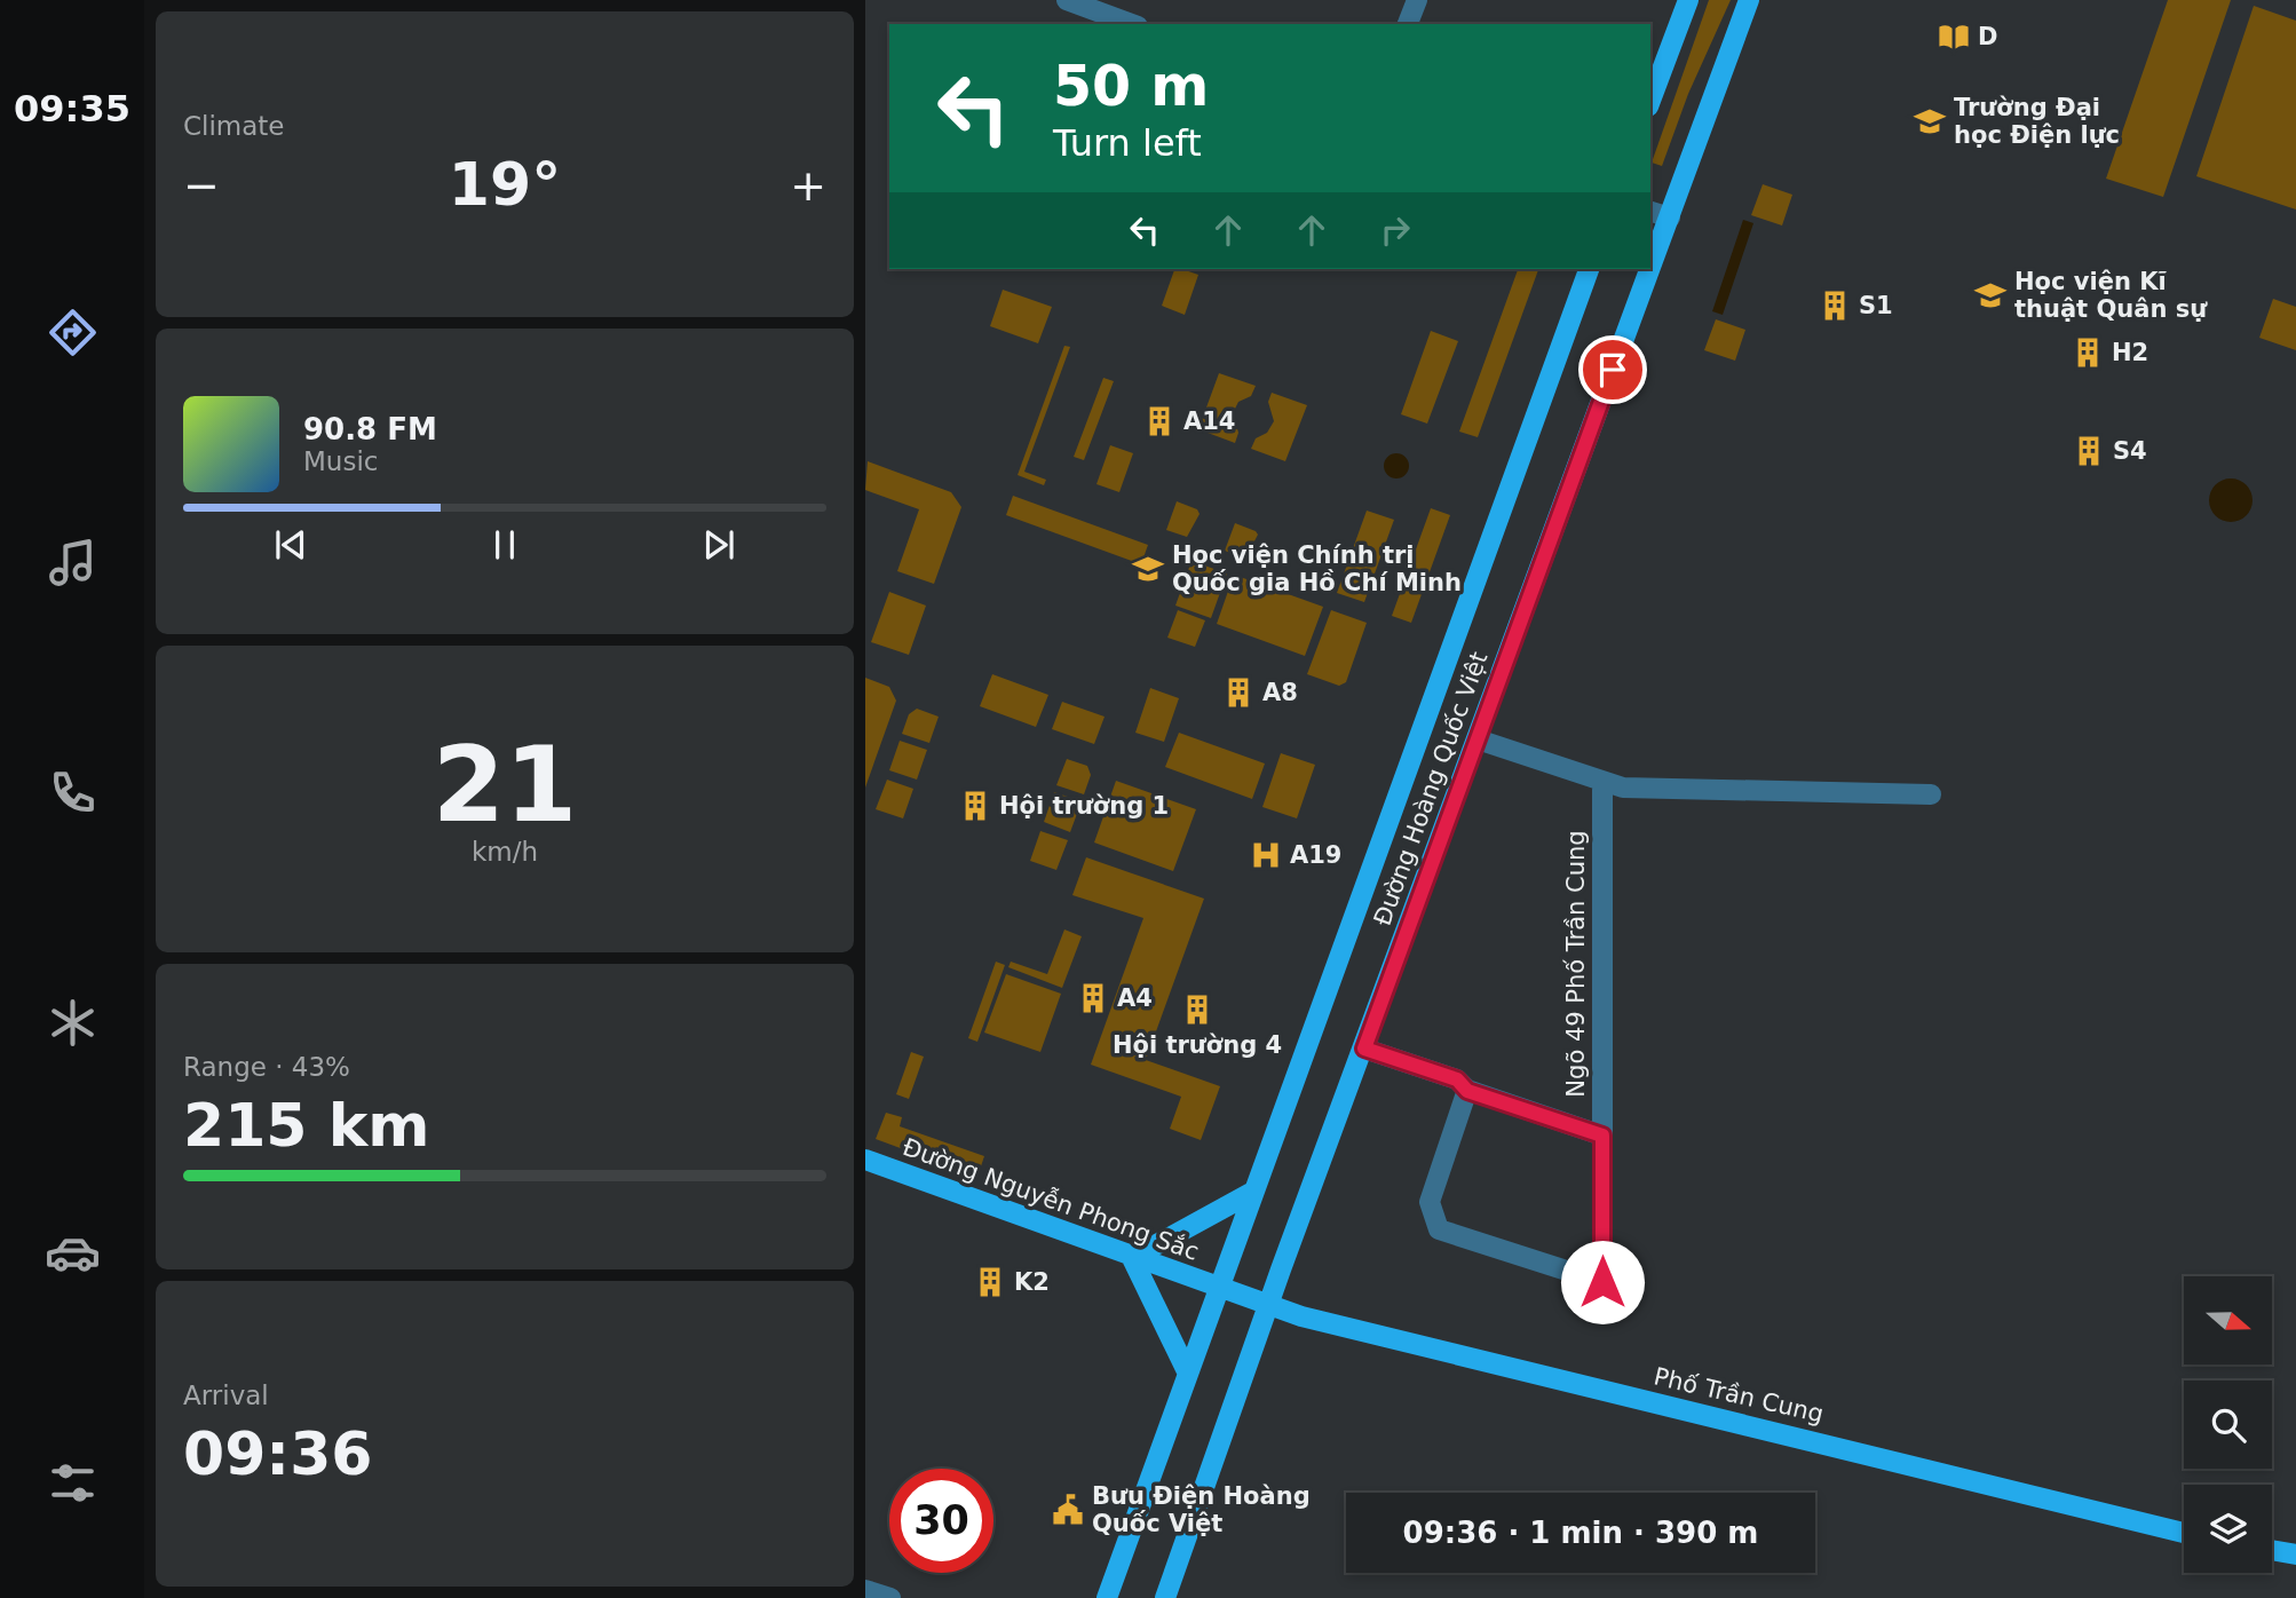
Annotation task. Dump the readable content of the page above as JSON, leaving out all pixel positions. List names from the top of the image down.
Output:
{
  "streets": {
    "main road": ["Đường Hoàng Quốc Việt", "Đường Nguyễn Phong Sắc", "Phố Trần Cung"],
    "street": ["Ngõ 49 Phố Trần Cung"]
  },
  "crossings": [
    ["Đường Hoàng Quốc Việt", "Đường Nguyễn Phong Sắc"],
    ["Đường Hoàng Quốc Việt", "Phố Trần Cung"],
    ["Đường Nguyễn Phong Sắc", "Phố Trần Cung"]
  ],
  "places": {
    "library": ["D"],
    "school or university": ["Trường Đại học Điện lực", "Học viện Kĩ thuật Quân sự", "Học viện Chính trị Quốc gia Hồ Chí Minh"],
    "building": [
      "S1",
      "H2",
      "A14",
      "S4",
      "A8",
      "Hội trường 1",
      "A4",
      "Hội trường 4",
      "K2"
    ],
    "hospital": ["A19"],
    "public building": ["Bưu Điện Hoàng Quốc Việt"]
  },
  "north": "right",
  "page": {
    "tabs": "09:35",
    "tile": [
      "Climate",
      ["21", "km/h"],
      ["Range · 43%", "215 km"],
      ["Arrival", "09:36"]
    ],
    "turn": ["50 m", "Turn left"],
    "heat": ["−", "19°", "+"],
    "song": ["90.8 FM", "Music"],
    "limit": "30",
    "trip": "09:36 · 1 min · 390 m"
  }
}
